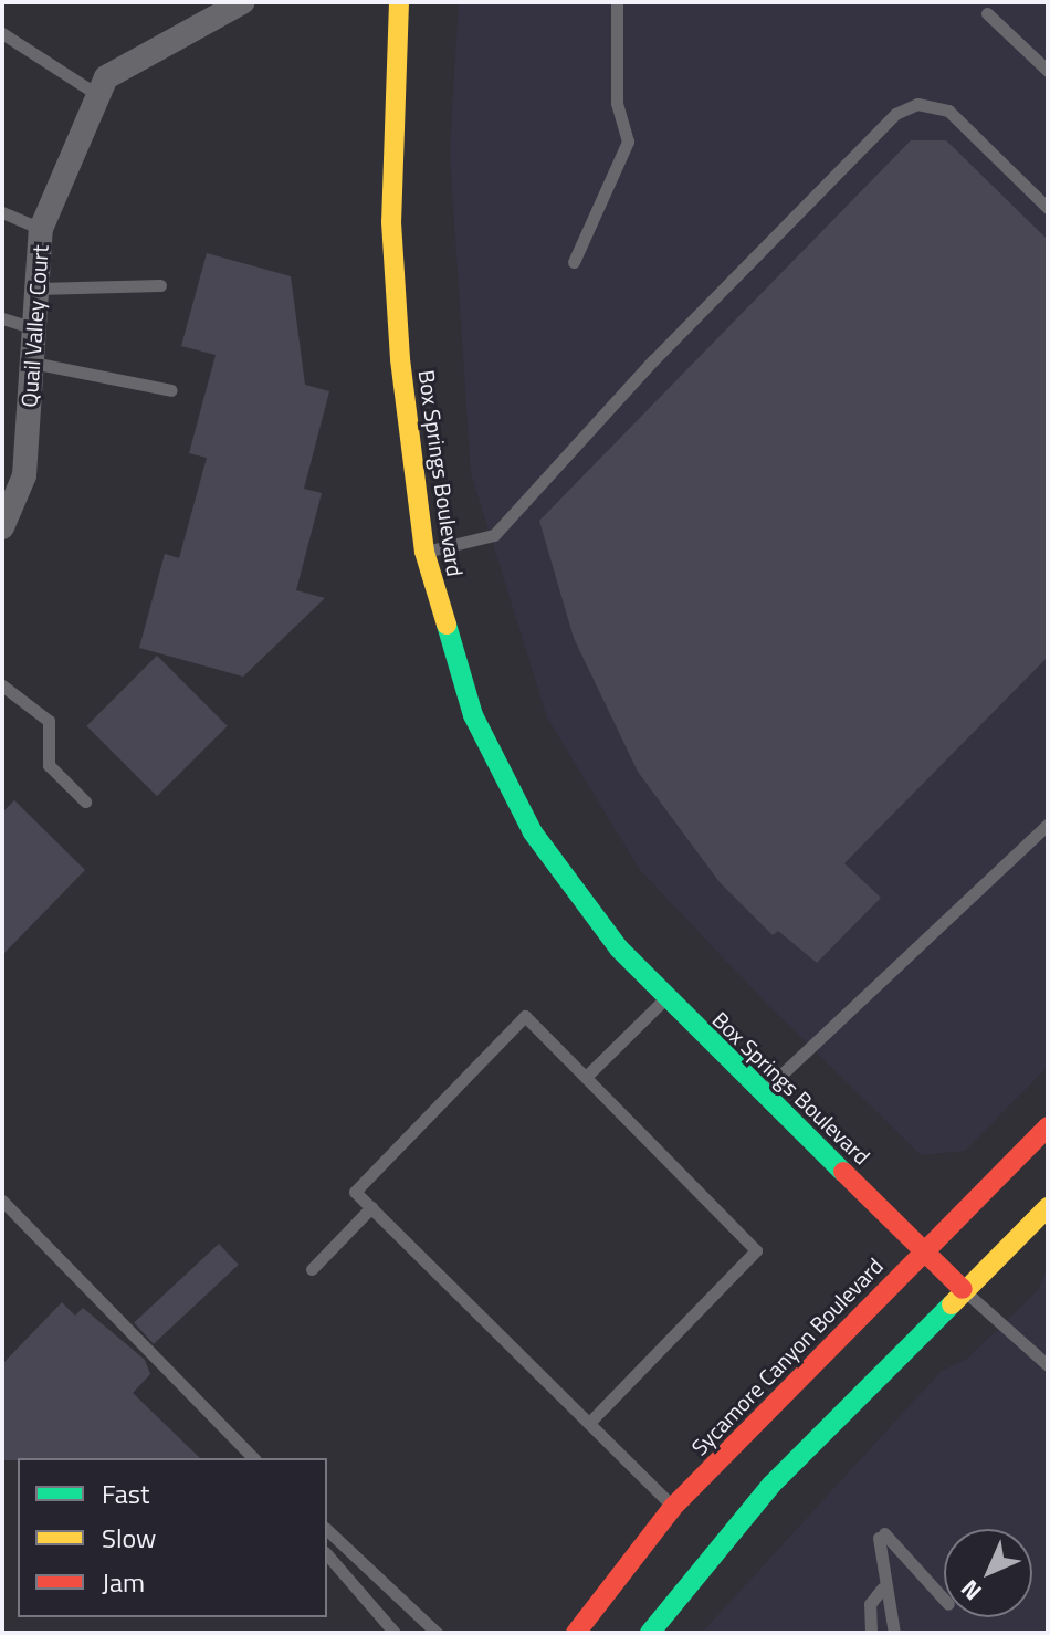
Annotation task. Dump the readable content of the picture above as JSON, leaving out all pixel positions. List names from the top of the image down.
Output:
{
  "streets": {
    "street": ["Quail Valley Court", "Box Springs Boulevard", "Sycamore Canyon Boulevard"]
  },
  "crossings": [
    ["Box Springs Boulevard", "Sycamore Canyon Boulevard"]
  ],
  "legend": ["Fast", "Slow", "Jam"],
  "north": "bottom left"
}
